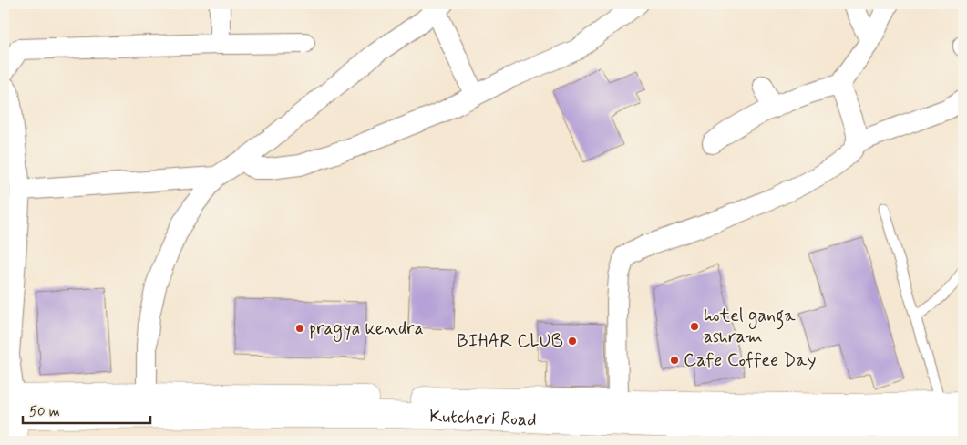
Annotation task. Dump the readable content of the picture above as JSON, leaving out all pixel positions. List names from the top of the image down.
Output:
{
  "streets": {
    "main road": ["Kutcheri Road"]
  },
  "places": [
    "hotel ganga ashram",
    "pragya kendra",
    "BIHAR CLUB",
    "Cafe Coffee Day"
  ],
  "scale_bar": "50 m"
}
